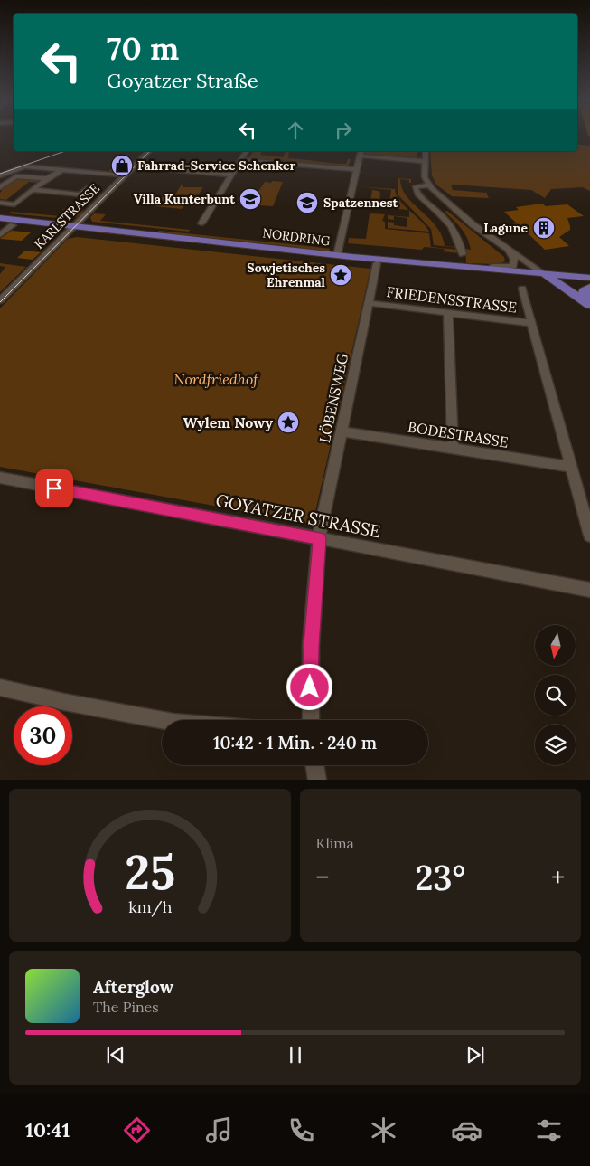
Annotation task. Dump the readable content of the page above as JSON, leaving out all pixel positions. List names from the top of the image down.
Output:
{
  "streets": {
    "main road": ["NORDRING"],
    "street": [
      "KARLSTRASSE",
      "FRIEDENSSTRASSE",
      "LÖBENSWEG",
      "BODESTRASSE",
      "GOYATZER STRASSE"
    ]
  },
  "crossings": [
    ["KARLSTRASSE", "NORDRING"],
    ["NORDRING", "LÖBENSWEG"],
    ["FRIEDENSSTRASSE", "LÖBENSWEG"],
    ["LÖBENSWEG", "BODESTRASSE"],
    ["LÖBENSWEG", "GOYATZER STRASSE"]
  ],
  "parks": ["Nordfriedhof"],
  "places": {
    "shop": ["Fahrrad-Service Schenker"],
    "school or university": ["Villa Kunterbunt", "Spatzennest"],
    "building": ["Lagune"],
    "place": ["Sowjetisches Ehrenmal", "Wylem Nowy"]
  },
  "north": "bottom",
  "page": {
    "turn": ["70 m", "Goyatzer Straße"],
    "limit": "30",
    "trip": "10:42 · 1 Min. · 240 m",
    "tile": "Klima",
    "heat": ["−", "23°", "+"],
    "song": ["Afterglow", "The Pines"],
    "tabs": "10:41",
    "gauge": ["25", "km/h"]
  }
}
